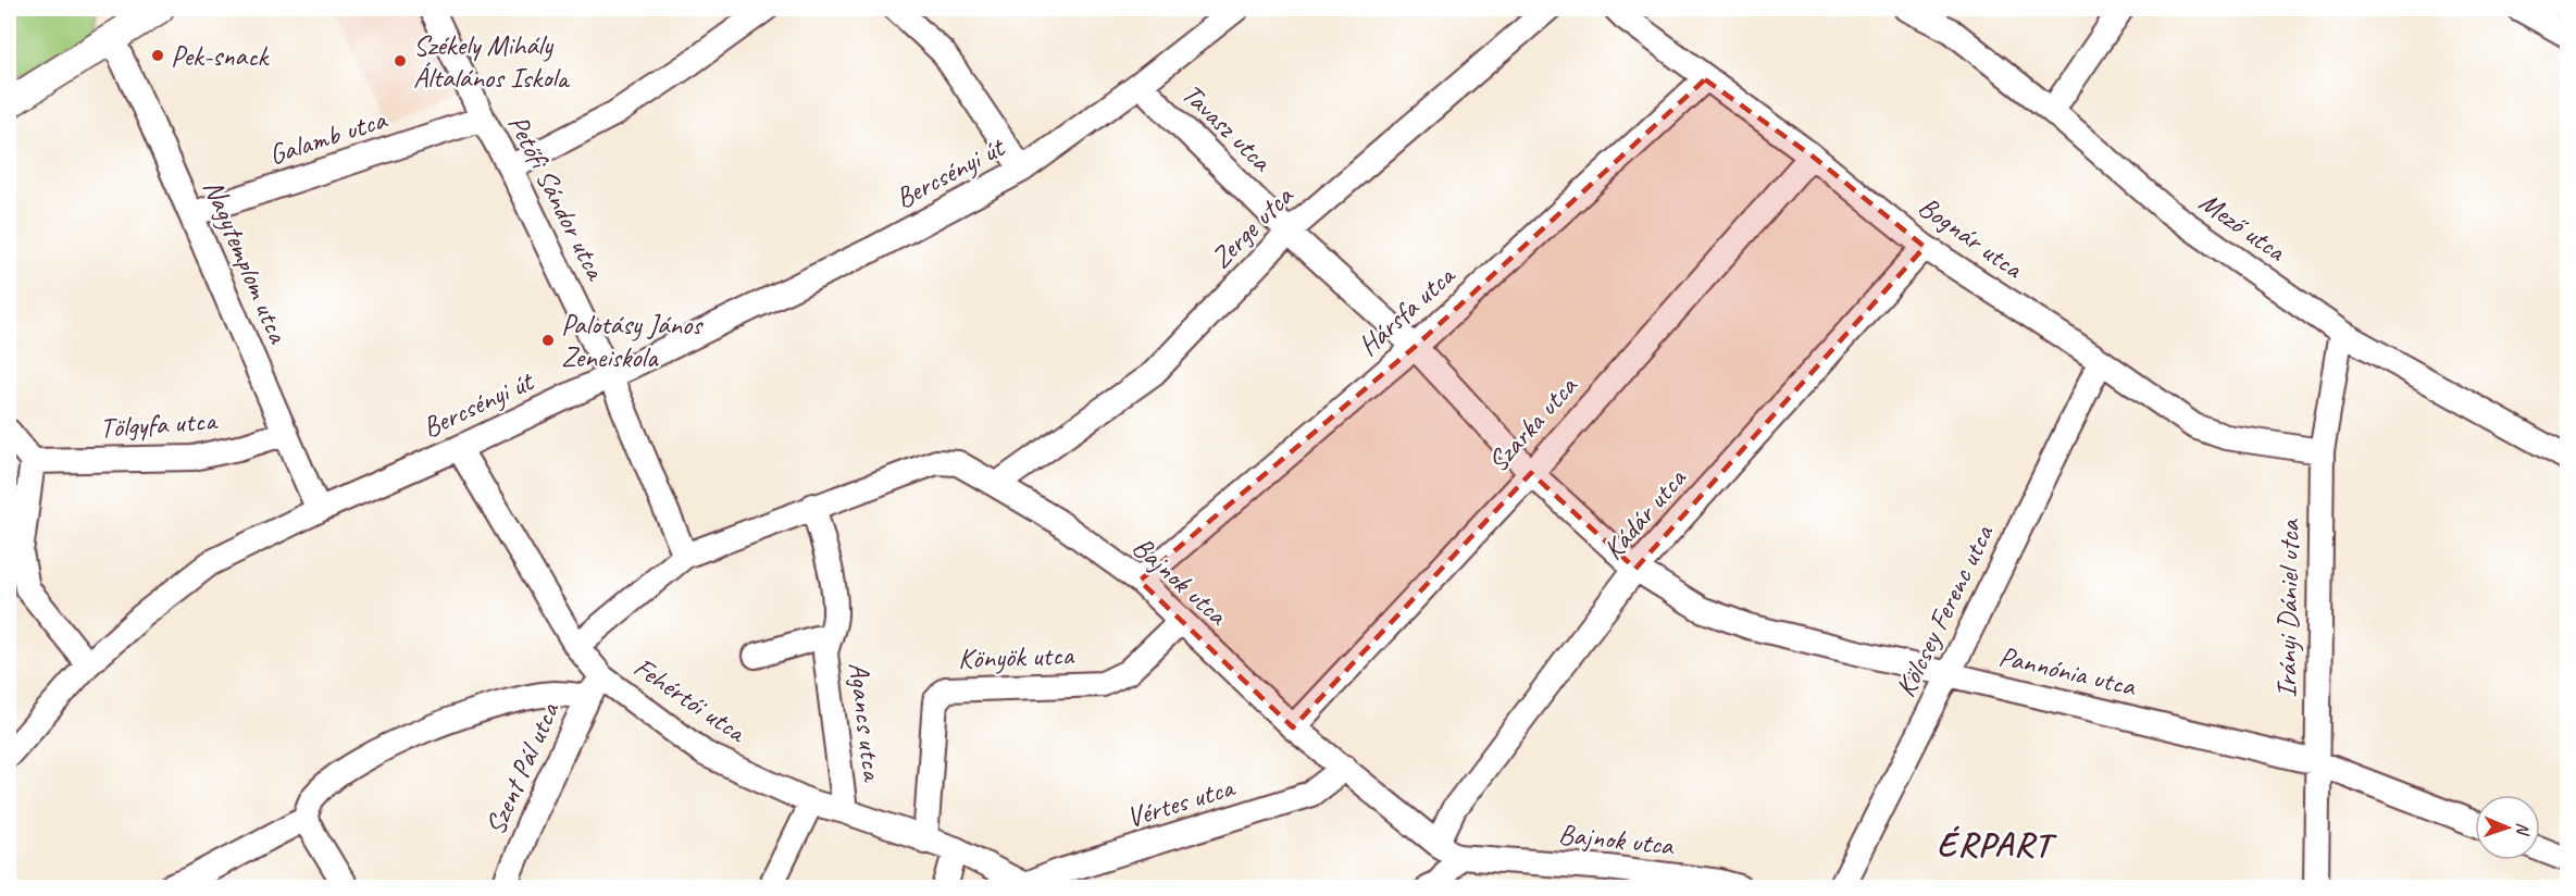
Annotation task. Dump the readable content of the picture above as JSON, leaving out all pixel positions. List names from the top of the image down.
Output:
{
  "streets": {
    "street": [
      "Tavasz utca",
      "Galamb utca",
      "Bercsényi út",
      "Petőfi Sándor utca",
      "Mező utca",
      "Zerge utca",
      "Bognár utca",
      "Nagytemplom utca",
      "Hársfa utca",
      "Tölgyfa utca",
      "Szarka utca",
      "Kádár utca",
      "Bajnok utca",
      "Irányi Dániel utca",
      "Kölcsey Ferenc utca",
      "Könyök utca",
      "Pannónia utca",
      "Fehértói utca",
      "Agancs utca",
      "Szent Pál utca",
      "Vértes utca"
    ]
  },
  "crossings": [
    ["Tavasz utca", "Bercsényi út"],
    ["Tavasz utca", "Zerge utca"],
    ["Tavasz utca", "Hársfa utca"],
    ["Tavasz utca", "Szarka utca"],
    ["Tavasz utca", "Kádár utca"],
    ["Tavasz utca", "Pannónia utca"],
    ["Galamb utca", "Petőfi Sándor utca"],
    ["Galamb utca", "Nagytemplom utca"],
    ["Bercsényi út", "Petőfi Sándor utca"],
    ["Bercsényi út", "Nagytemplom utca"],
    ["Bercsényi út", "Fehértói utca"],
    ["Petőfi Sándor utca", "Bajnok utca"],
    ["Mező utca", "Irányi Dániel utca"],
    ["Zerge utca", "Bajnok utca"],
    ["Bognár utca", "Hársfa utca"],
    ["Bognár utca", "Szarka utca"],
    ["Bognár utca", "Kádár utca"],
    ["Bognár utca", "Irányi Dániel utca"],
    ["Bognár utca", "Kölcsey Ferenc utca"],
    ["Nagytemplom utca", "Tölgyfa utca"],
    ["Hársfa utca", "Bajnok utca"],
    ["Szarka utca", "Bajnok utca"],
    ["Kádár utca", "Bajnok utca"],
    ["Kádár utca", "Pannónia utca"],
    ["Bajnok utca", "Könyök utca"],
    ["Bajnok utca", "Fehértói utca"],
    ["Bajnok utca", "Agancs utca"],
    ["Bajnok utca", "Vértes utca"],
    ["Irányi Dániel utca", "Pannónia utca"],
    ["Kölcsey Ferenc utca", "Pannónia utca"],
    ["Könyök utca", "Fehértói utca"],
    ["Fehértói utca", "Agancs utca"],
    ["Fehértói utca", "Szent Pál utca"],
    ["Fehértói utca", "Vértes utca"]
  ],
  "districts": ["ÉRPART"],
  "places": ["Pek-snack", "Székely Mihály Általános Iskola", "Palotásy János Zeneiskola"],
  "north": "right"
}
